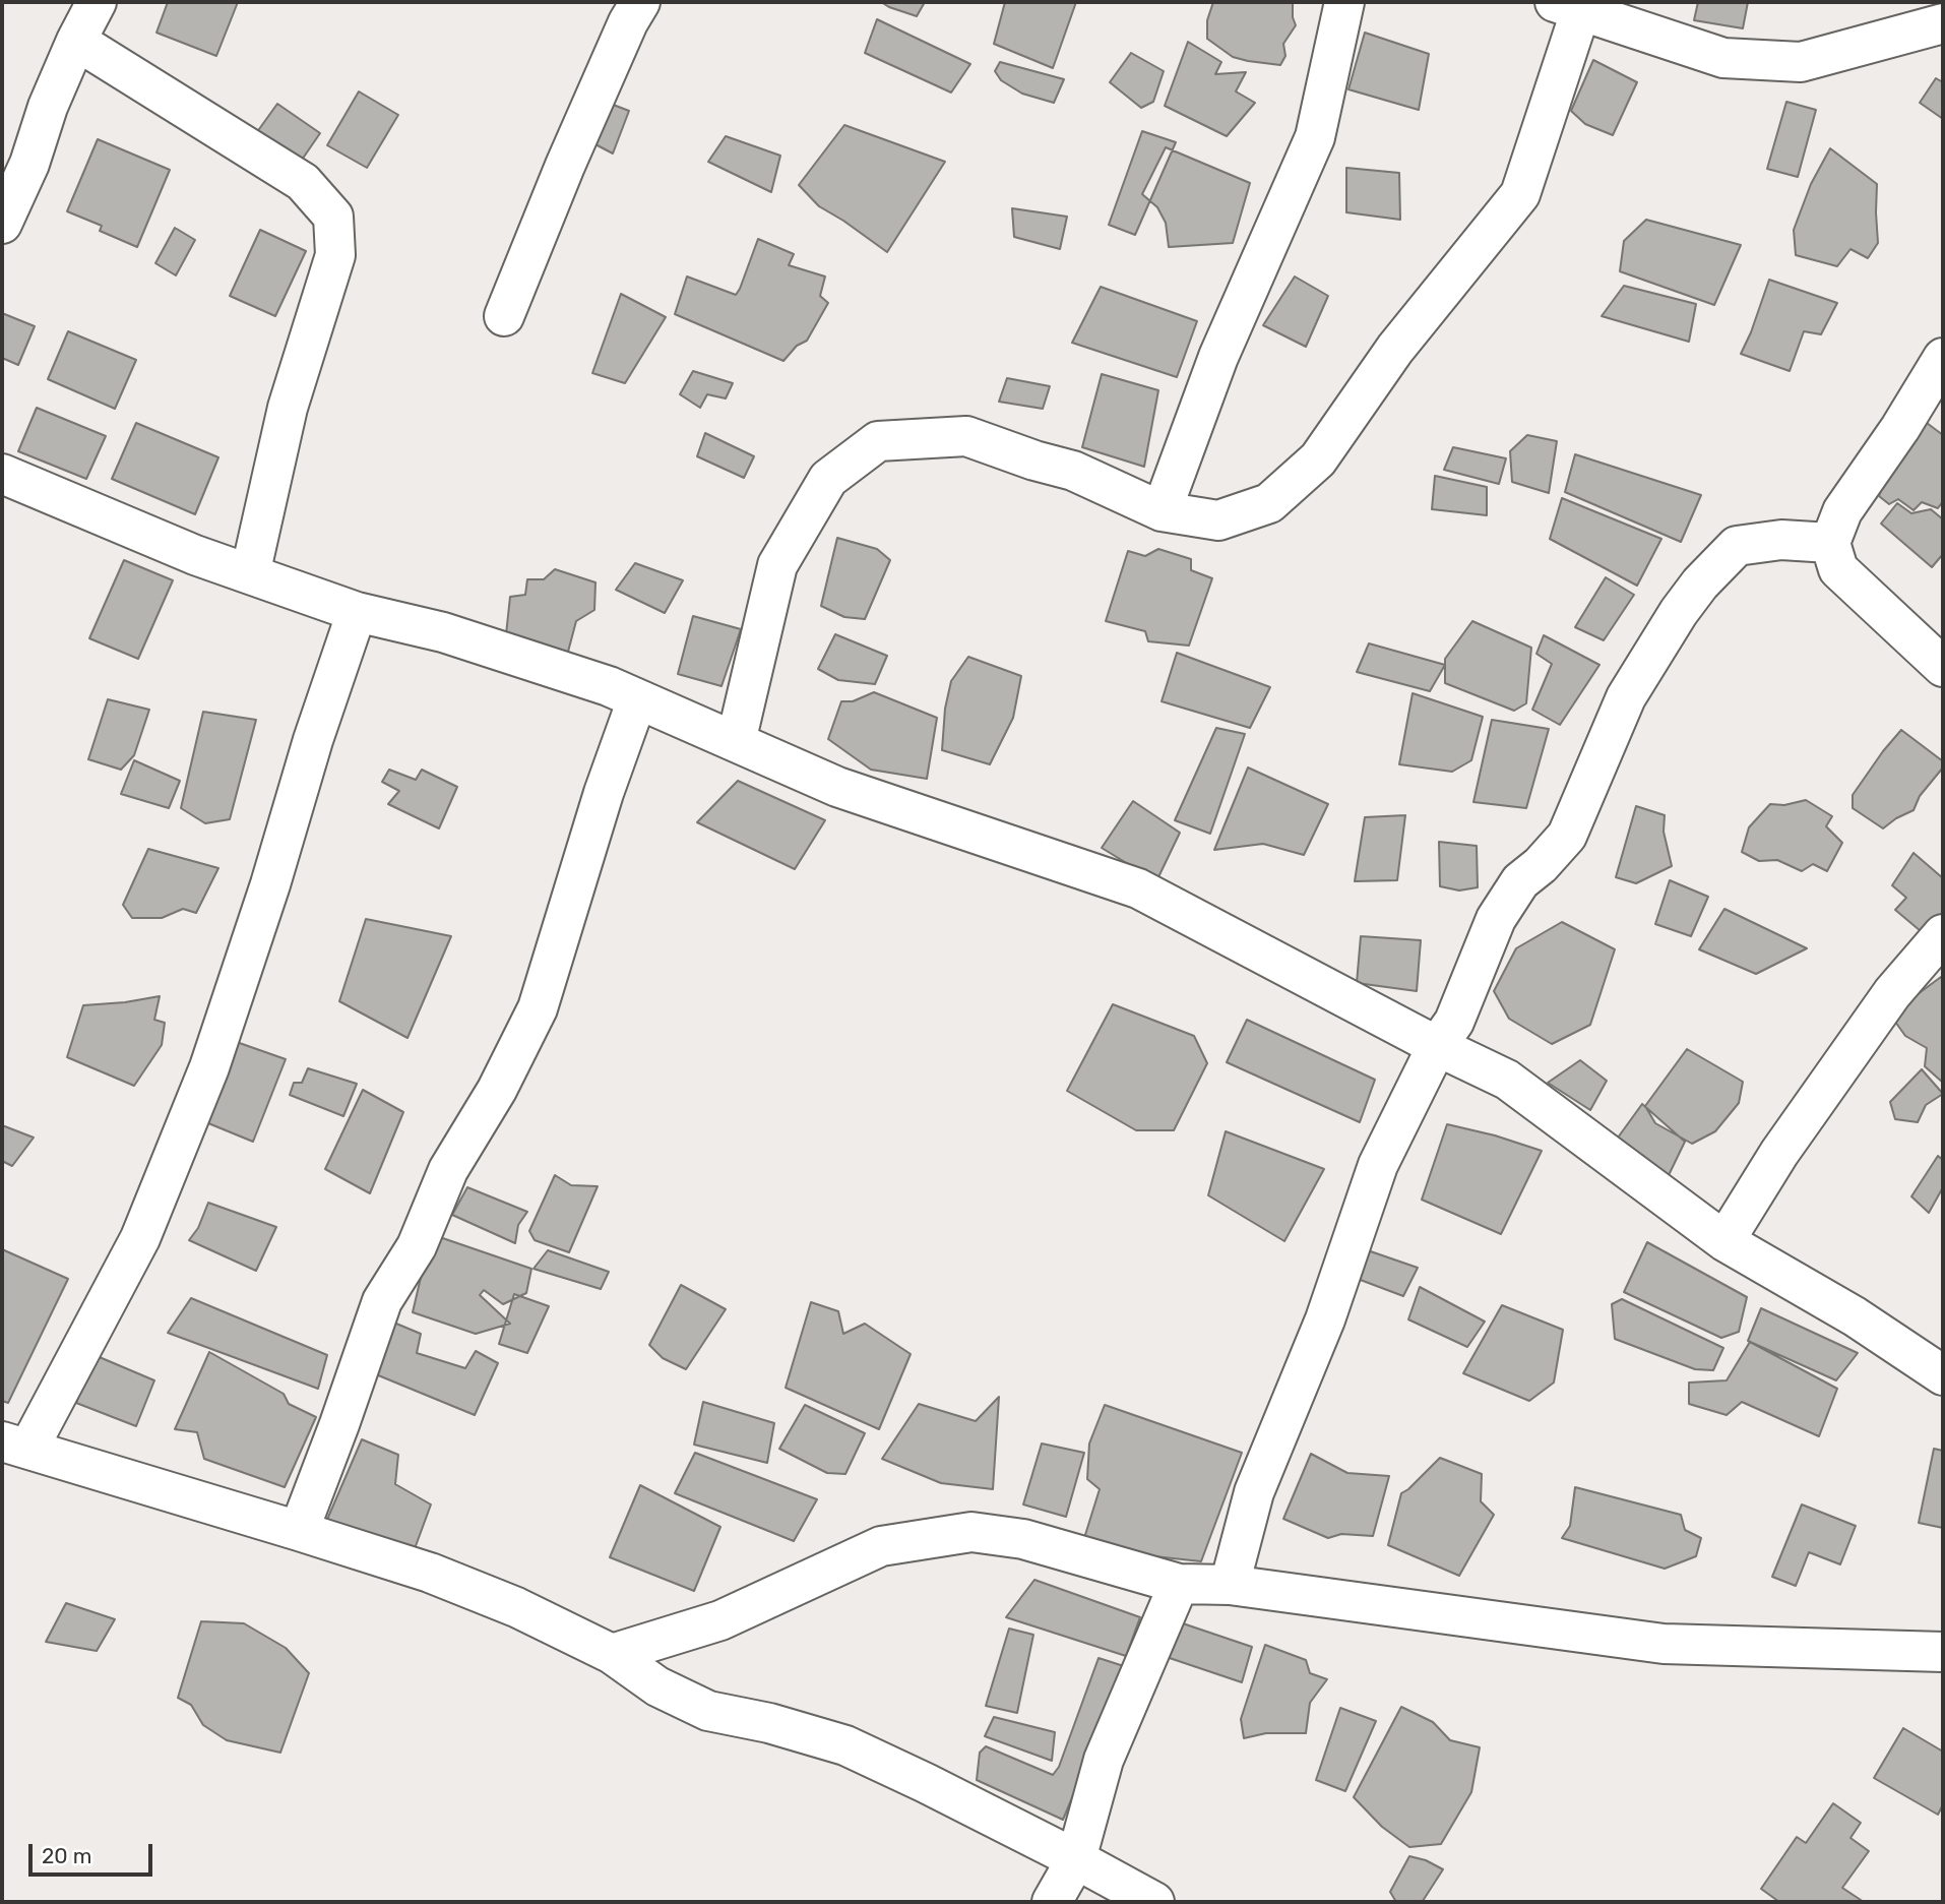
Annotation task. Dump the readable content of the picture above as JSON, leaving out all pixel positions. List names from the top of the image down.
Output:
{
  "scale_bar": "20 m"
}
